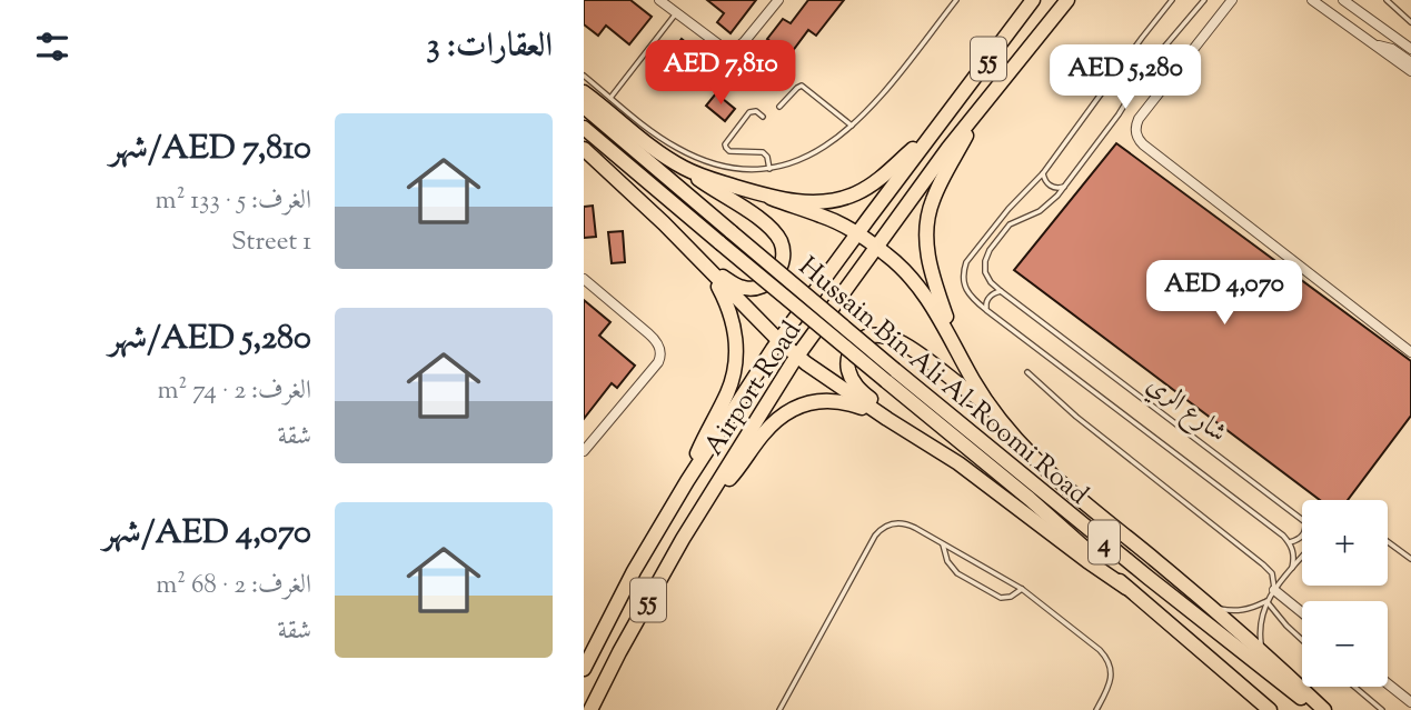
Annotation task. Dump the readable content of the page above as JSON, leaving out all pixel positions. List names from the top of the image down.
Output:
{
  "streets": {
    "highway": [
      "55",
      "Hussain Bin Ali Al-Roomi Road",
      "Airport Road",
      "4"
    ],
    "lane": ["شارع الري"]
  },
  "page": {
    "heading": "العقارات: 3",
    "price": ["AED 7,810", "AED 5,280", "AED 4,070"],
    "list": [
      {
        "name": "AED 7,810/شهر",
        "note": "الغرف: 5 · 133 m² · Street 1"
      },
      {
        "name": "AED 5,280/شهر",
        "note": "الغرف: 2 · 74 m² · شقة"
      },
      {
        "name": "AED 4,070/شهر",
        "note": "الغرف: 2 · 68 m² · شقة"
      }
    ],
    "map_buttons": ["+", "−"]
  }
}
